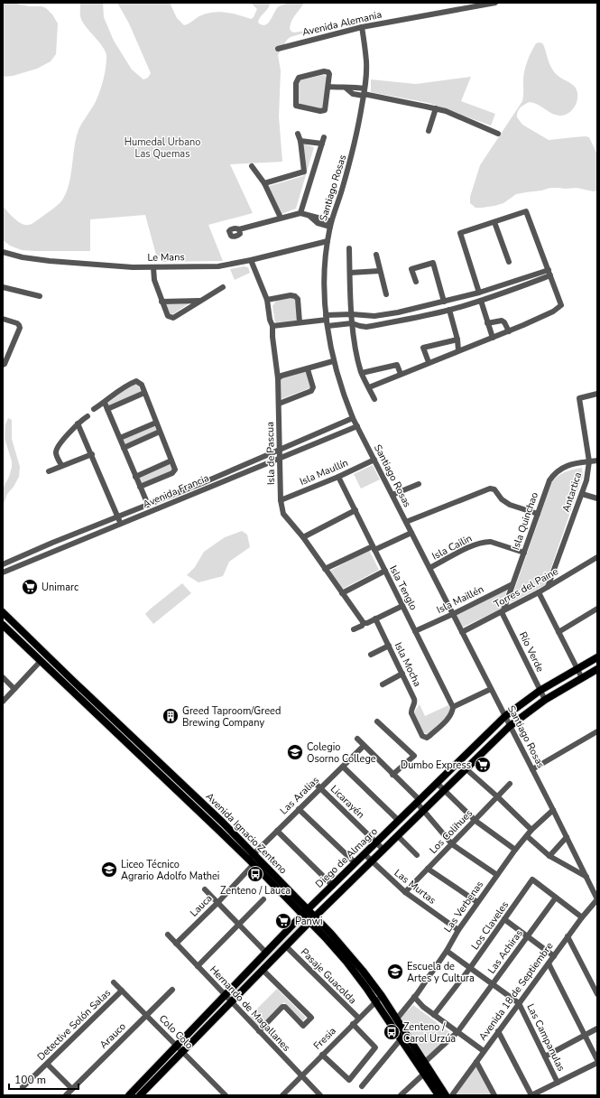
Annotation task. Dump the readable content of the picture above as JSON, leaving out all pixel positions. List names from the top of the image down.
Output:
{
  "streets": {
    "main road": ["Avenida Ignacio Zenteno", "Diego de Almagro"],
    "street": [
      "Avenida Alemania",
      "Santiago Rosas",
      "Le Mans",
      "Isla de Pascua",
      "Isla Maullín",
      "Avenida Francia",
      "Antartica",
      "Isla Quinchao",
      "Isla Cailin",
      "Isla Tenglo",
      "Torres del Paine",
      "Isla Maillén",
      "Río Verde",
      "Isla Mocha",
      "Las Aralias",
      "Licarayén",
      "Los Colihues",
      "Las Murtas",
      "Lauca",
      "Las Verbenas",
      "Los Claveles",
      "Las Achiras",
      "Pasaje Guacolda",
      "Avenida 18 de Septiembre",
      "Hernando de Magallanes",
      "Detective Solón Salas",
      "Colo Colo",
      "Arauco",
      "Las Campanulas",
      "Fresia"
    ]
  },
  "crossings": [
    ["Avenida Alemania", "Santiago Rosas"],
    ["Santiago Rosas", "Le Mans"],
    ["Santiago Rosas", "Isla Maullín"],
    ["Santiago Rosas", "Avenida Francia"],
    ["Santiago Rosas", "Isla Cailin"],
    ["Santiago Rosas", "Torres del Paine"],
    ["Santiago Rosas", "Isla Maillén"],
    ["Santiago Rosas", "Diego de Almagro"],
    ["Santiago Rosas", "Las Verbenas"],
    ["Santiago Rosas", "Avenida 18 de Septiembre"],
    ["Le Mans", "Isla de Pascua"],
    ["Isla de Pascua", "Isla Maullín"],
    ["Isla de Pascua", "Avenida Francia"],
    ["Isla Maullín", "Isla Tenglo"],
    ["Antartica", "Isla Quinchao"],
    ["Antartica", "Torres del Paine"],
    ["Isla Quinchao", "Isla Cailin"],
    ["Isla Quinchao", "Torres del Paine"],
    ["Isla Quinchao", "Isla Maillén"],
    ["Isla Quinchao", "Río Verde"],
    ["Isla Tenglo", "Isla Maillén"],
    ["Isla Tenglo", "Isla Mocha"],
    ["Torres del Paine", "Río Verde"],
    ["Río Verde", "Diego de Almagro"],
    ["Las Aralias", "Licarayén"],
    ["Las Aralias", "Avenida Ignacio Zenteno"],
    ["Las Aralias", "Lauca"],
    ["Licarayén", "Diego de Almagro"],
    ["Los Colihues", "Las Murtas"],
    ["Avenida Ignacio Zenteno", "Diego de Almagro"],
    ["Avenida Ignacio Zenteno", "Lauca"],
    ["Avenida Ignacio Zenteno", "Las Verbenas"],
    ["Avenida Ignacio Zenteno", "Las Achiras"],
    ["Avenida Ignacio Zenteno", "Fresia"],
    ["Diego de Almagro", "Las Murtas"],
    ["Diego de Almagro", "Pasaje Guacolda"],
    ["Diego de Almagro", "Hernando de Magallanes"],
    ["Diego de Almagro", "Colo Colo"],
    ["Las Murtas", "Las Verbenas"],
    ["Lauca", "Hernando de Magallanes"],
    ["Las Verbenas", "Las Campanulas"],
    ["Los Claveles", "Las Achiras"],
    ["Los Claveles", "Las Campanulas"],
    ["Las Achiras", "Las Campanulas"],
    ["Pasaje Guacolda", "Fresia"],
    ["Avenida 18 de Septiembre", "Las Campanulas"],
    ["Hernando de Magallanes", "Fresia"],
    ["Detective Solón Salas", "Colo Colo"],
    ["Colo Colo", "Arauco"]
  ],
  "parks": ["Humedal Urbano Las Quemas"],
  "places": {
    "supermarket": ["Unimarc", "Dumbo Express", "Panwi"],
    "building": ["Greed Taproom/Greed Brewing Company"],
    "school or university": ["Colegio Osorno College", "Liceo Técnico Agrario Adolfo Mathei", "Escuela de Artes y Cultura"],
    "bus stop": ["Zenteno / Lauca", "Zenteno / Carol Urzúa"]
  },
  "scale_bar": "100 m"
}
